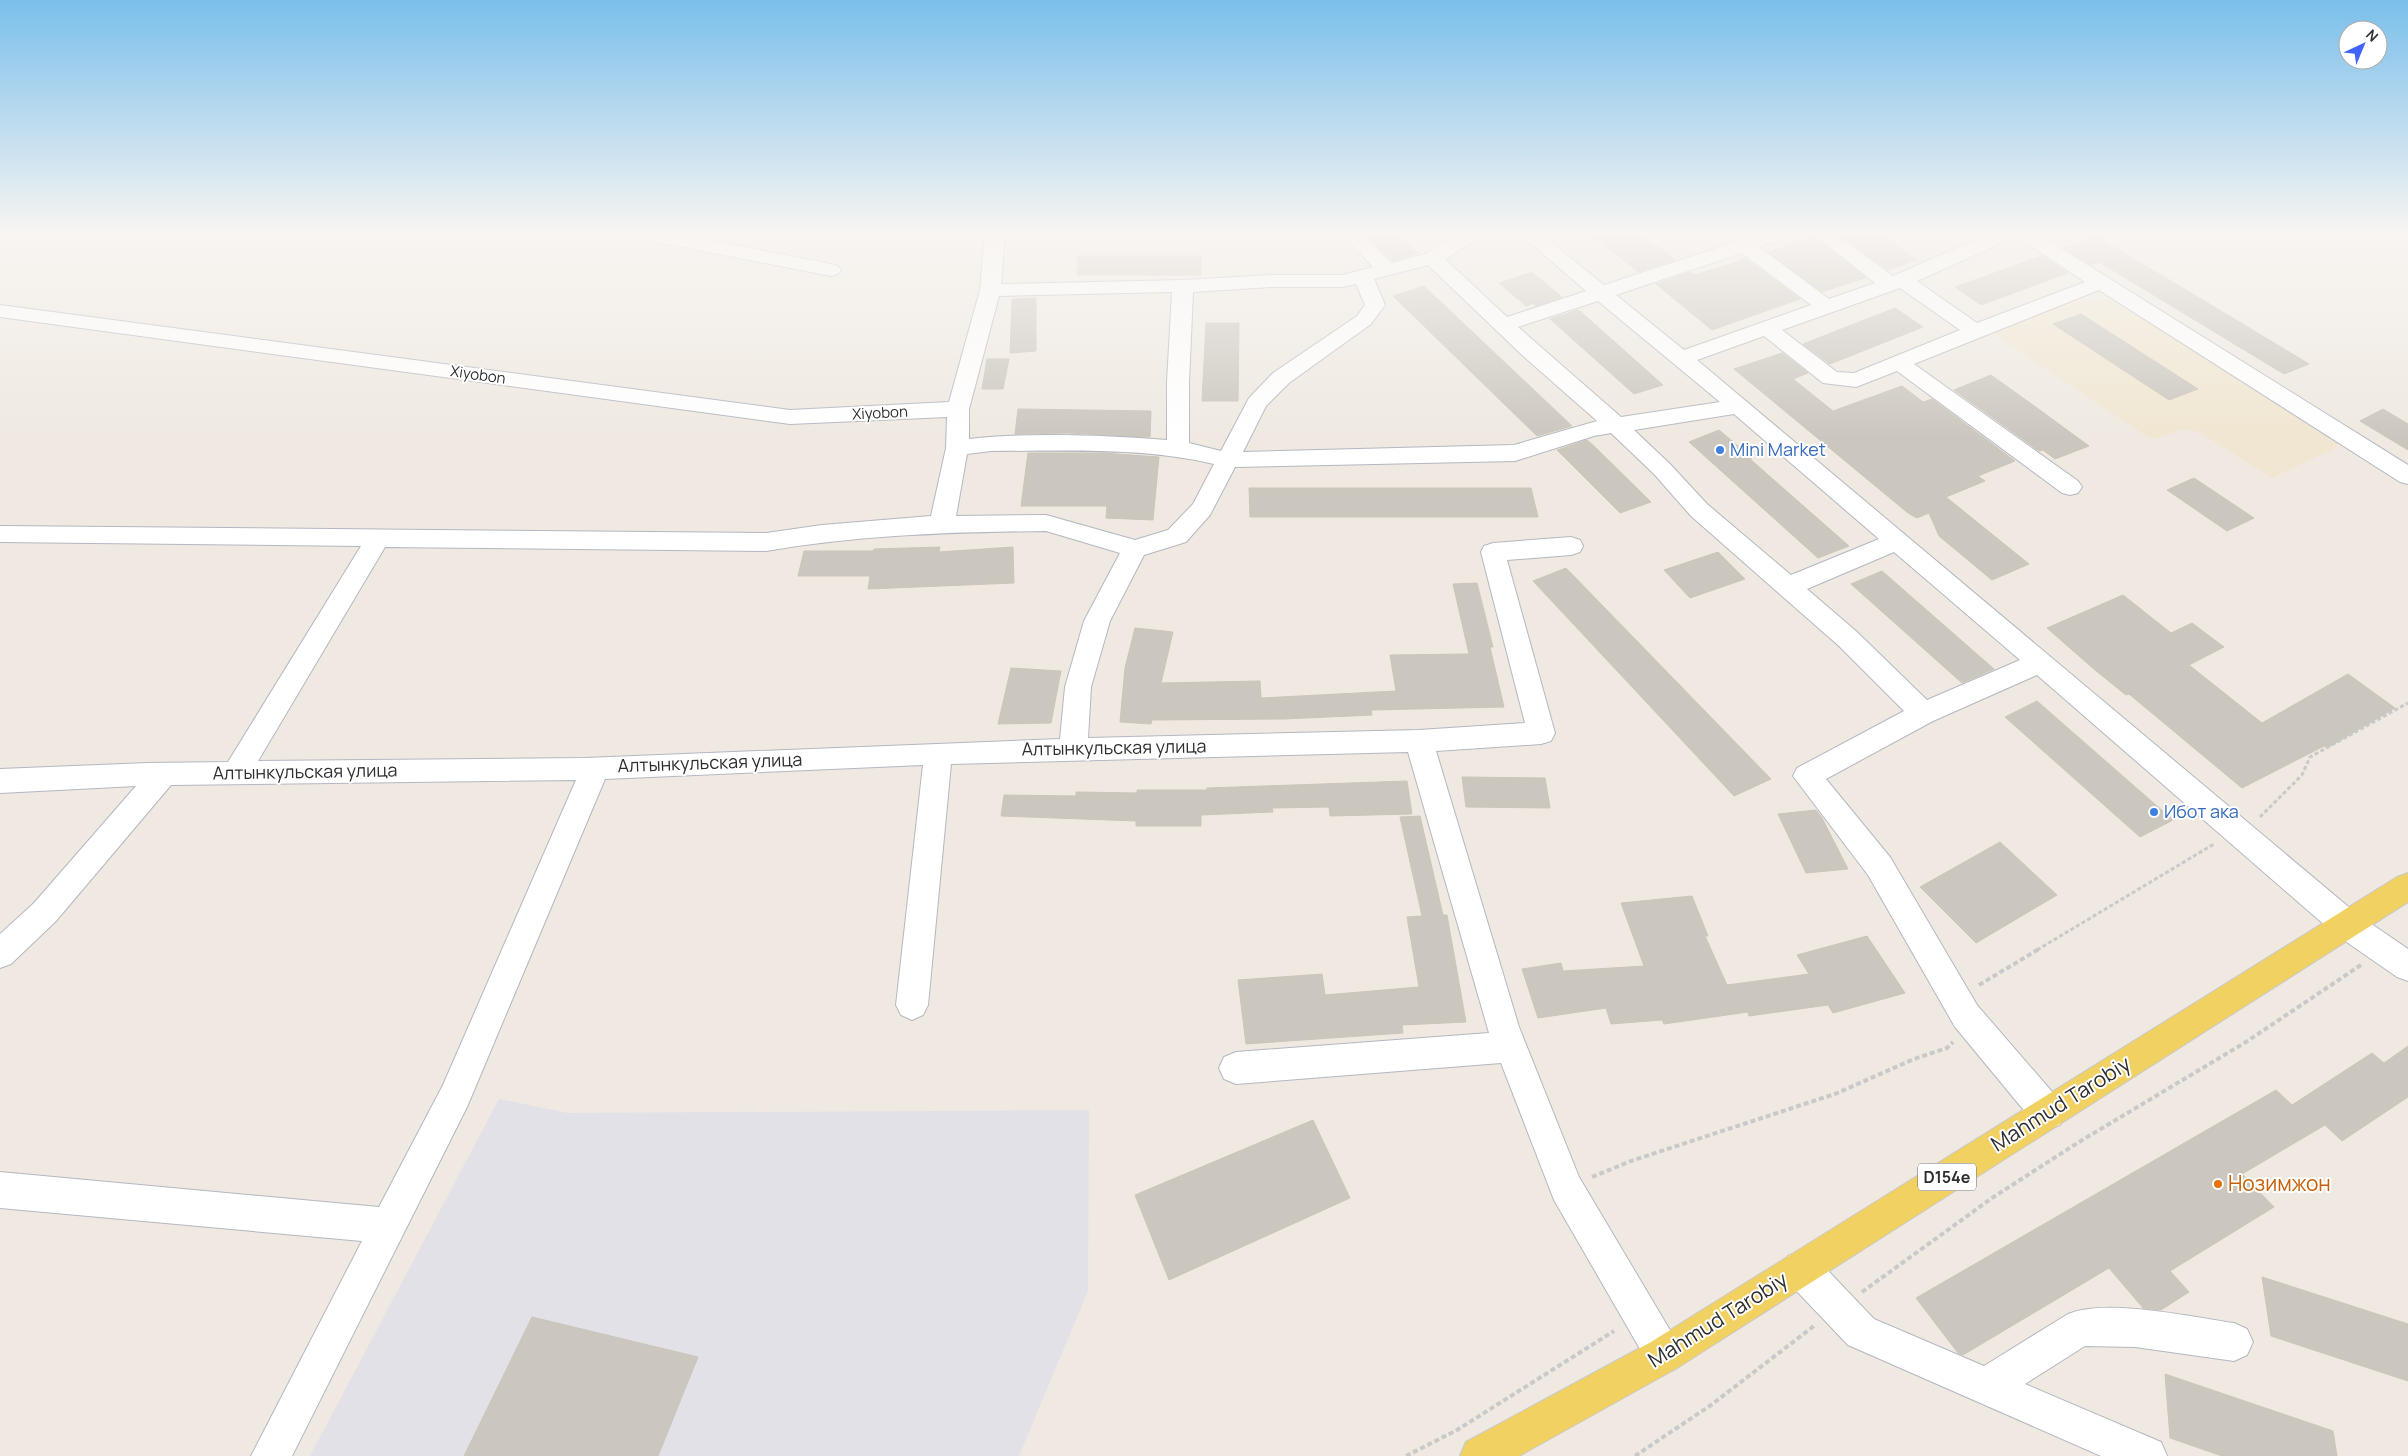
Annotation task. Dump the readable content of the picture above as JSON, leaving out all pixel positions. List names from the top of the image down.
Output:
{
  "streets": {
    "main road": ["Mahmud Tarobiy", "D154e"],
    "street": ["Xiyobon", "Алтынкульская улица"]
  },
  "places": ["Mini Market", "Ибот ака", "Нозимжон"],
  "north": "top right"
}
